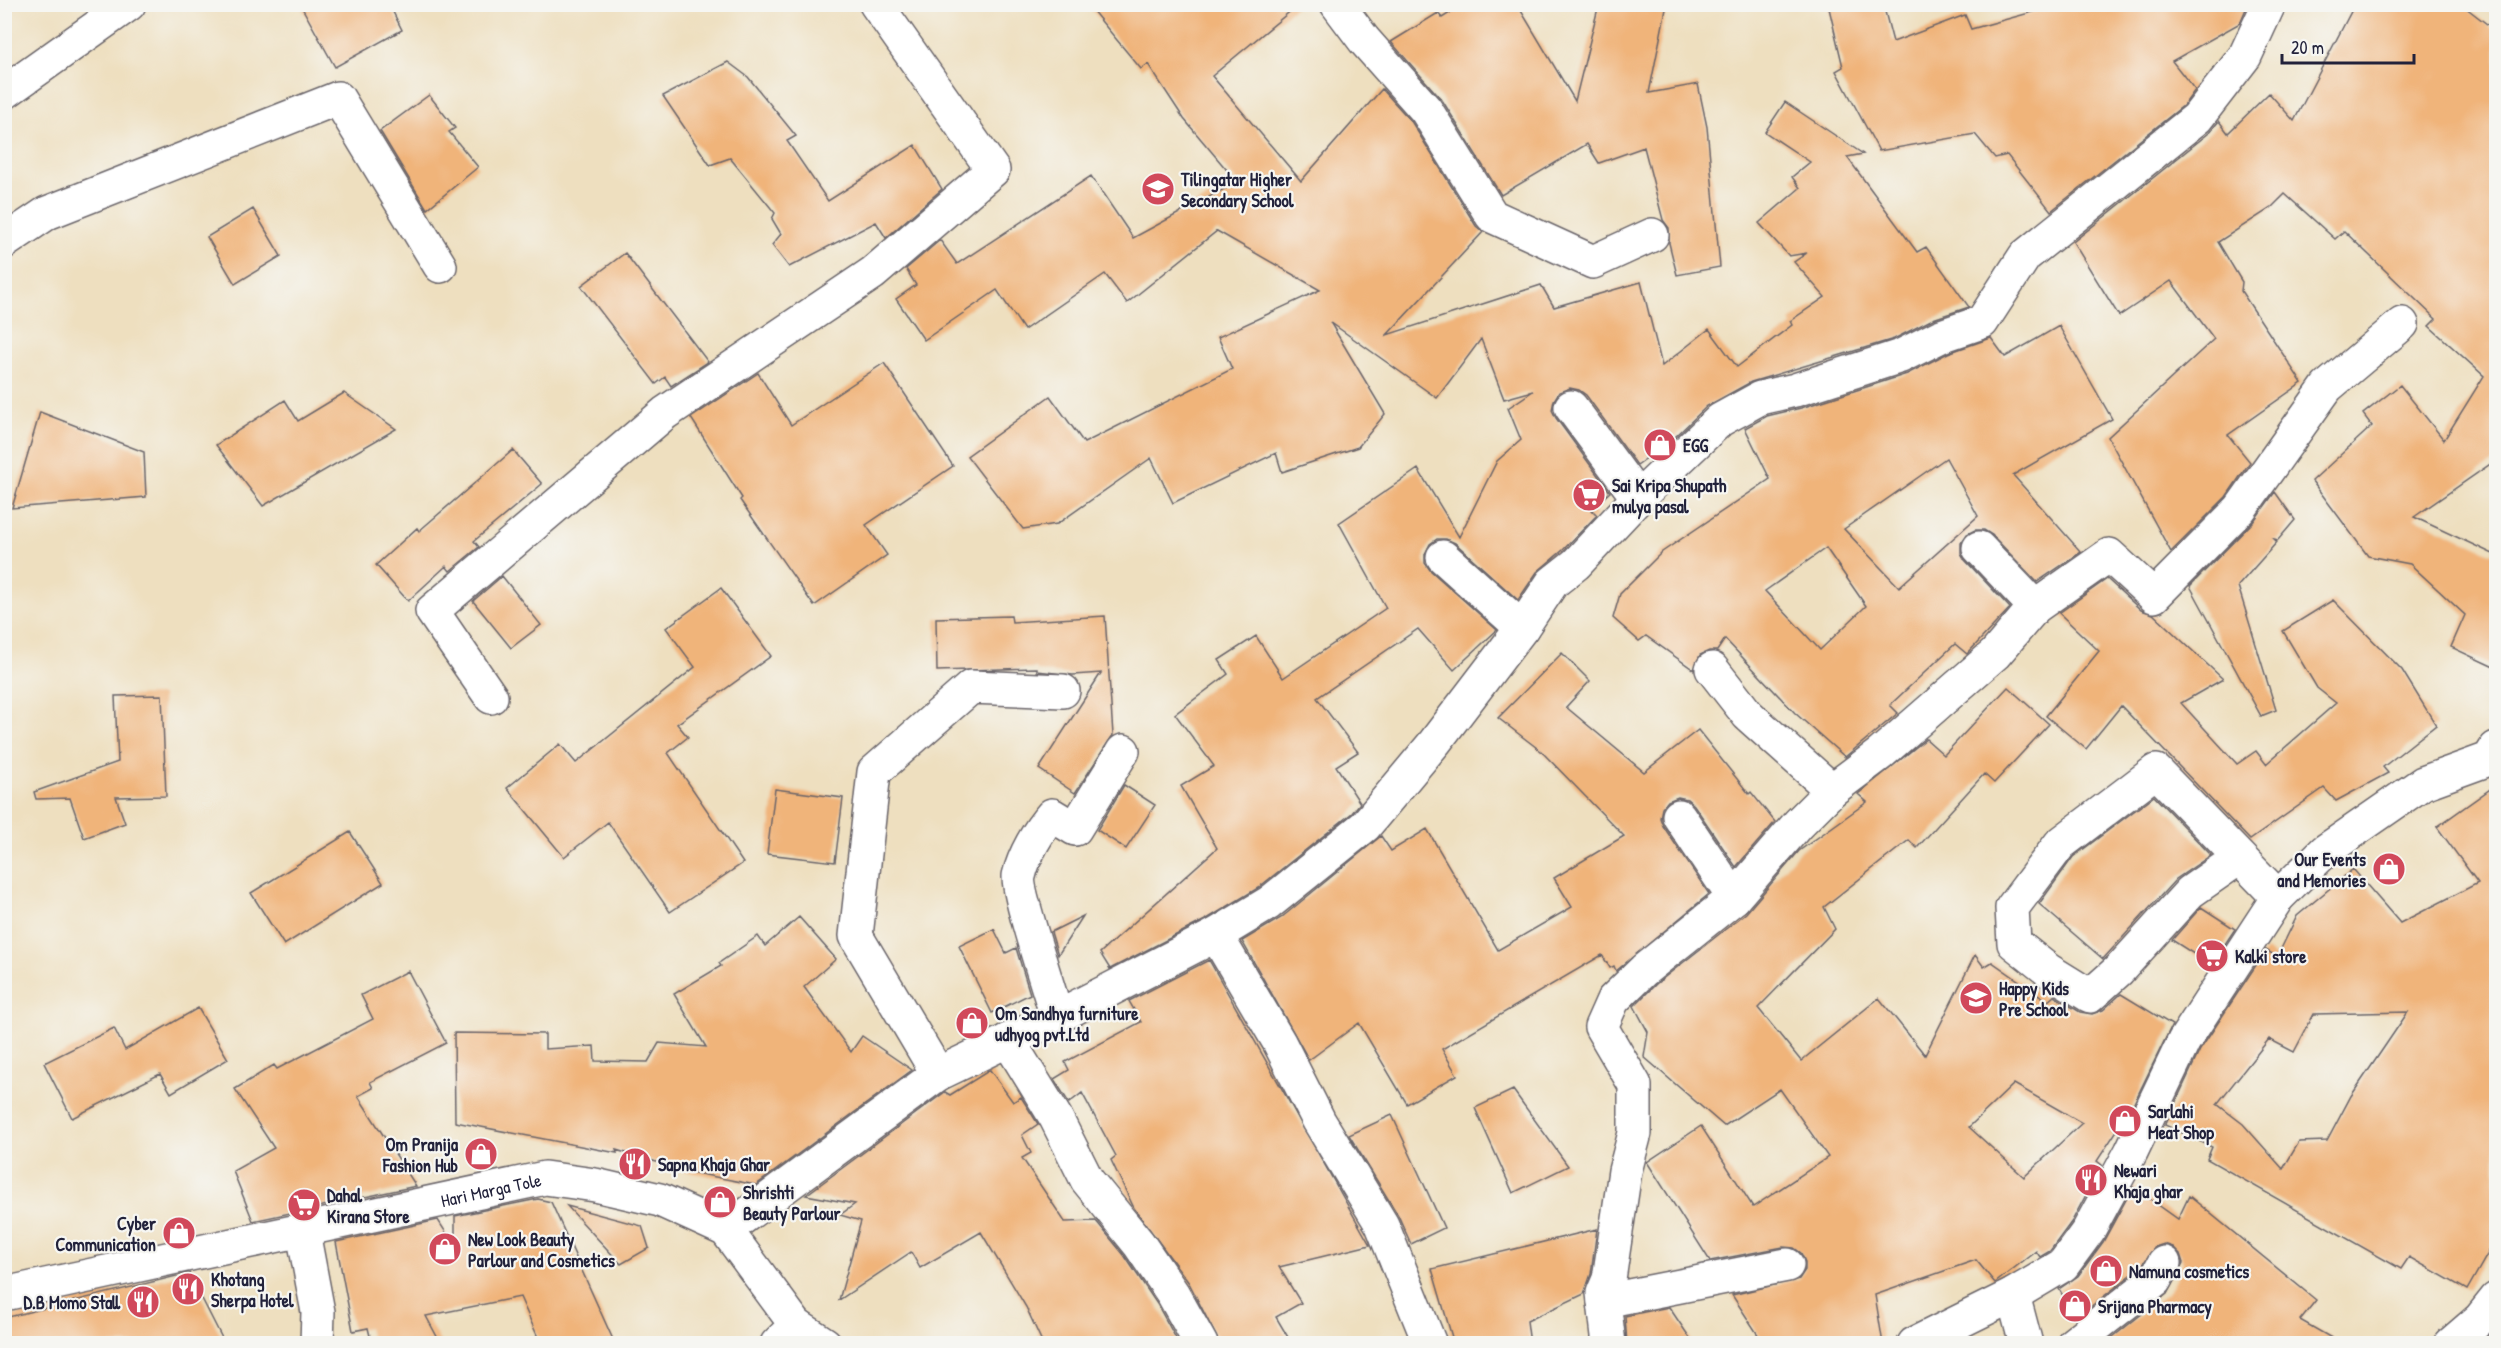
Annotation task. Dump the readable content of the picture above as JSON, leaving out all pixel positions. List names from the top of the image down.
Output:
{
  "streets": {
    "street": ["Hari Marga Tole"]
  },
  "places": {
    "school or university": ["Tilingatar Higher Secondary School", "Happy Kids Pre School"],
    "shop": [
      "EGG",
      "Our Events and Memories",
      "Om Sandhya furniture udhyog pvt.Ltd",
      "Sarlahi Meat Shop",
      "Om Pranija Fashion Hub",
      "Shrishti Beauty Parlour",
      "Cyber Communication",
      "New Look Beauty Parlour and Cosmetics",
      "Namuna cosmetics",
      "Srijana Pharmacy"
    ],
    "supermarket": ["Sai Kripa Shupath mulya pasal", "Kalki store", "Dahal Kirana Store"],
    "restaurant": [
      "Sapna Khaja Ghar",
      "Newari Khaja ghar",
      "Khotang Sherpa Hotel",
      "D.B Momo Stall"
    ]
  },
  "scale_bar": "20 m"
}
